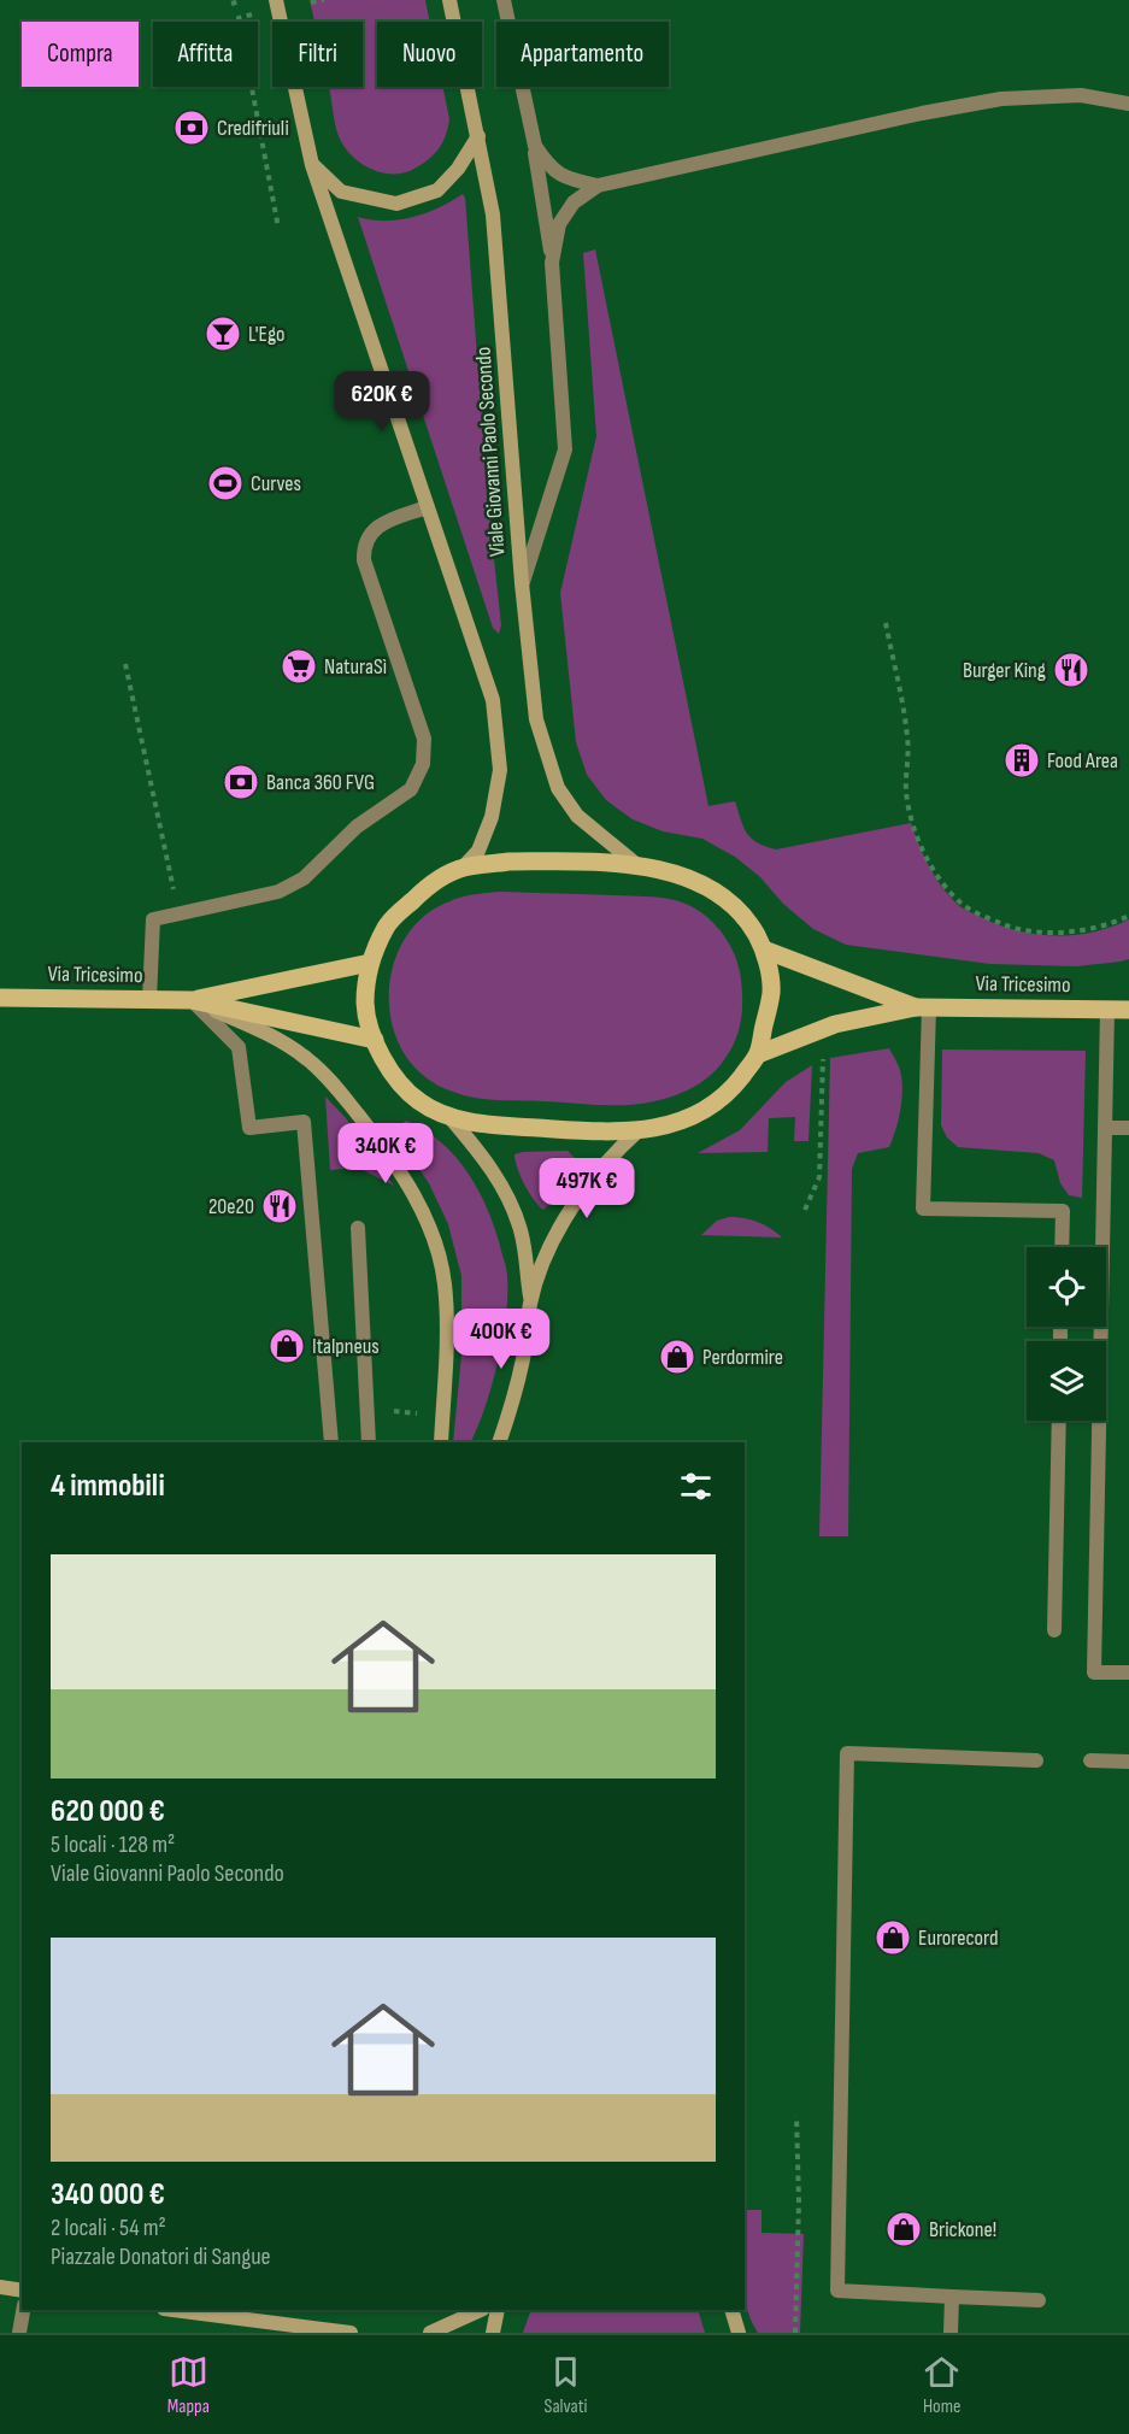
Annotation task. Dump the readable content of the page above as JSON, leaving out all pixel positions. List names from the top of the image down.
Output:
{
  "streets": {
    "main road": ["Viale Giovanni Paolo Secondo", "Via Tricesimo"]
  },
  "places": {
    "bank": ["Credifriuli", "Banca 360 FVG"],
    "bar": ["L'Ego"],
    "sports": ["Curves"],
    "supermarket": ["NaturaSì"],
    "restaurant": ["Burger King", "20e20"],
    "building": ["Food Area"],
    "shop": [
      "Italpneus",
      "Perdormire",
      "Eurorecord",
      "Brickone!"
    ]
  },
  "page": {
    "chip": [
      "Compra",
      "Affitta",
      "Filtri",
      "Nuovo",
      "Appartamento"
    ],
    "price": [
      "620K €",
      "340K €",
      "497K €",
      "400K €"
    ],
    "heading": "4 immobili",
    "list": [
      {
        "name": "620 000 €",
        "note": "5 locali · 128 m² · Viale Giovanni Paolo Secondo"
      },
      {
        "name": "340 000 €",
        "note": "2 locali · 54 m² · Piazzale Donatori di Sangue"
      }
    ],
    "tabs": ["Mappa", "Salvati", "Home"]
  }
}
